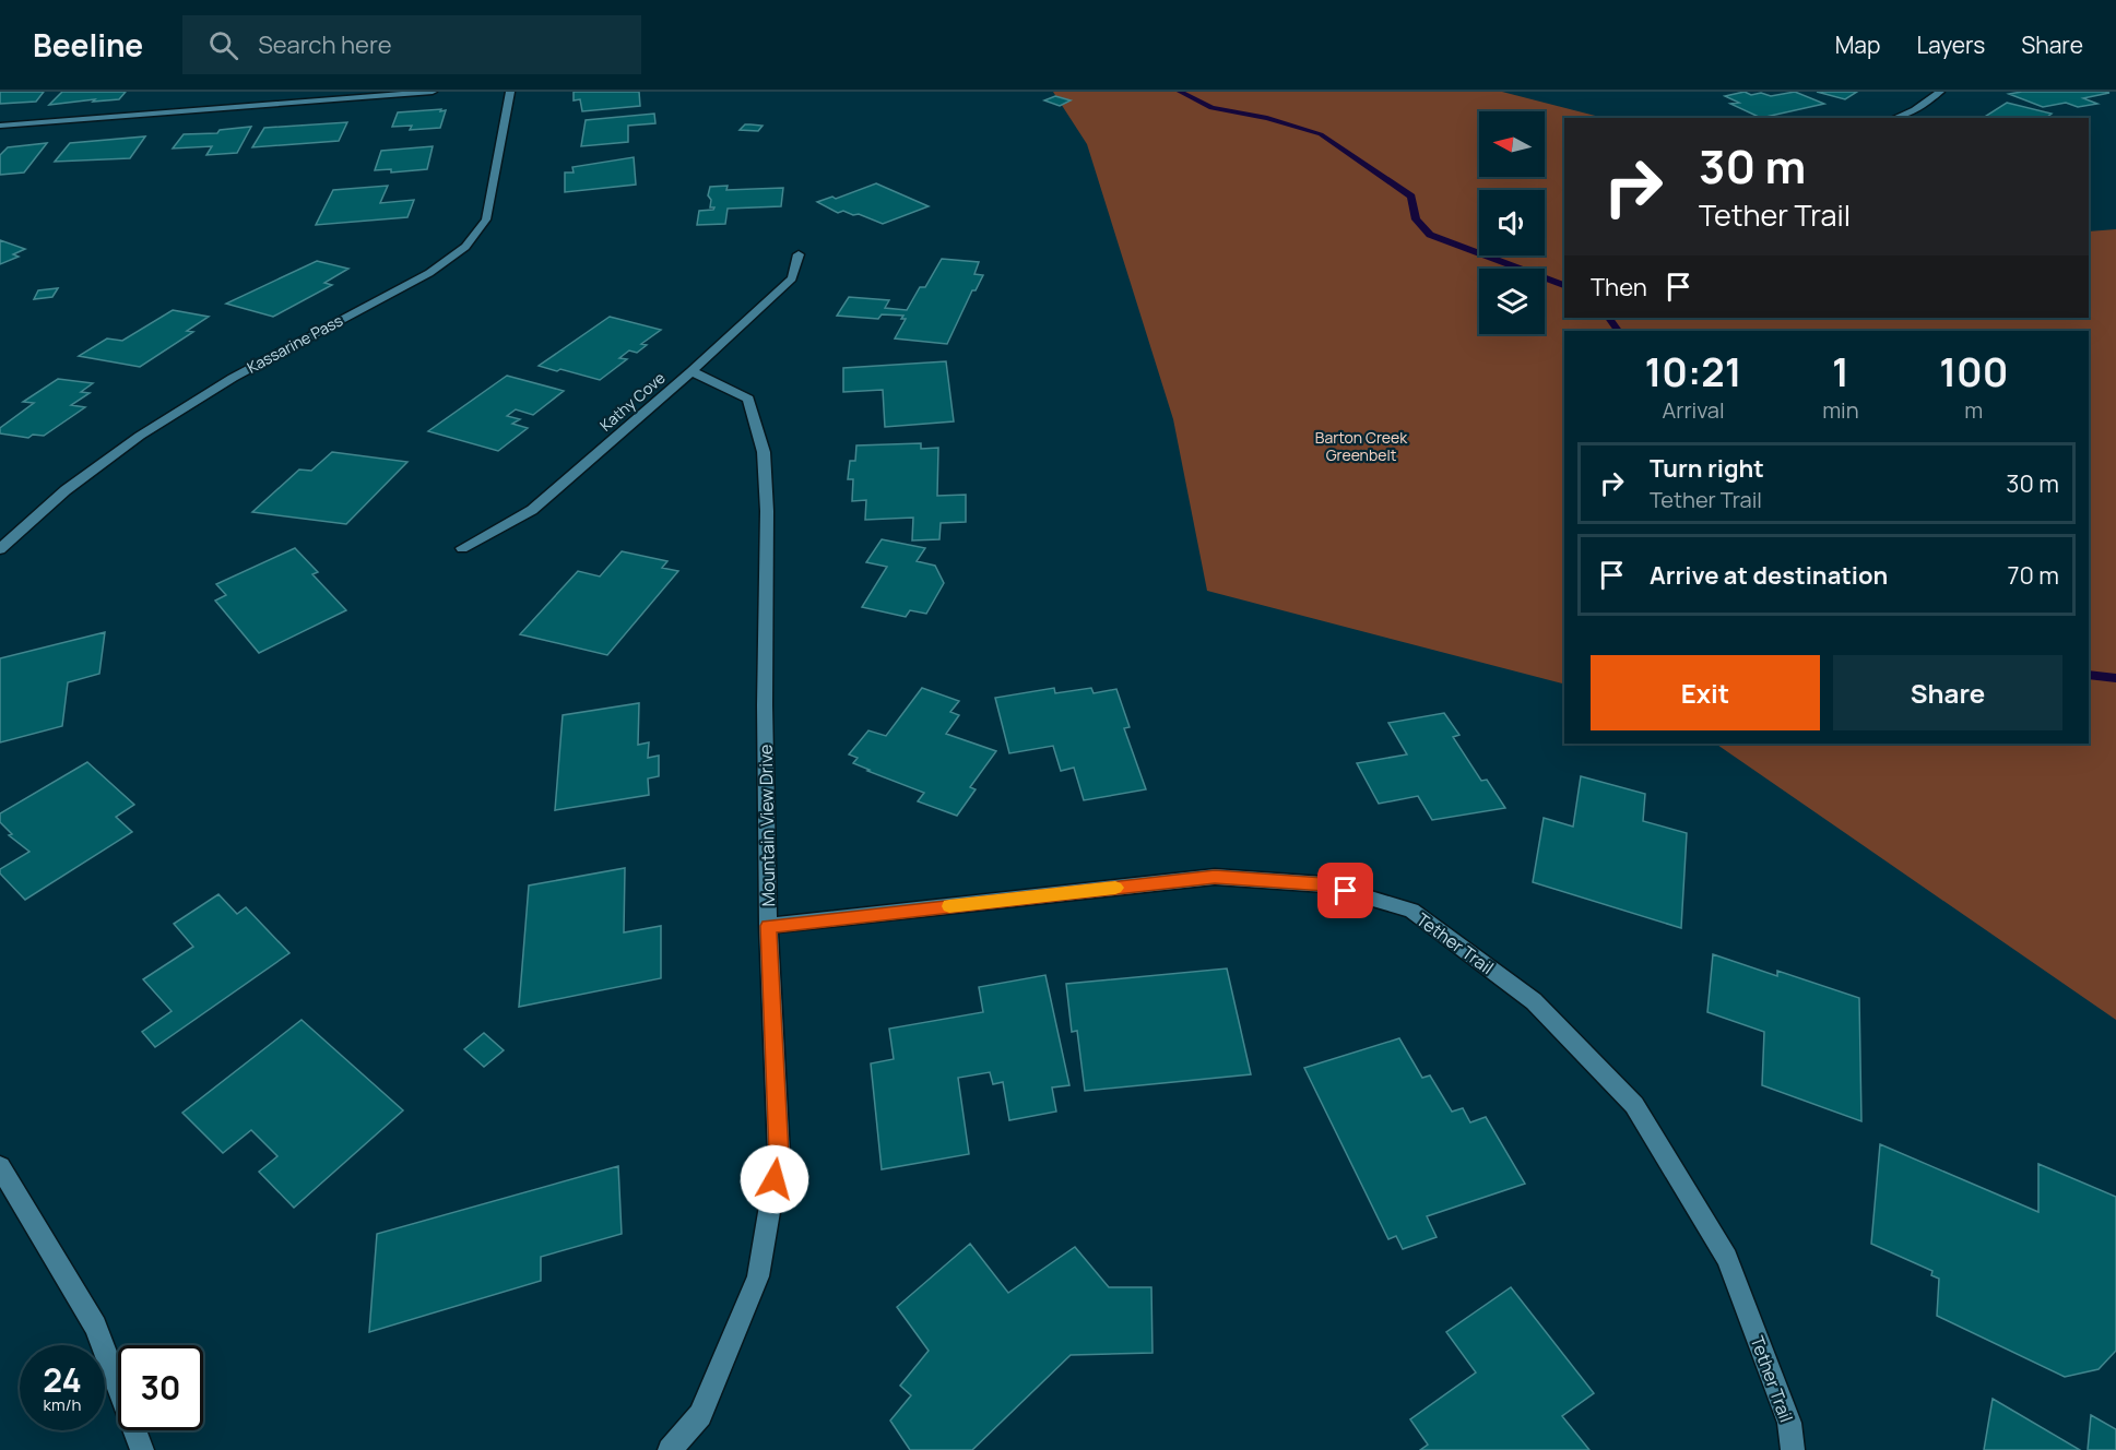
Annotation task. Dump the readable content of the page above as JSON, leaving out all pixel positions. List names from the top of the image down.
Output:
{
  "streets": {
    "street": [
      "Kassarine Pass",
      "Kathy Cove",
      "Mountain View Drive",
      "Tether Trail"
    ]
  },
  "crossings": [
    ["Kathy Cove", "Mountain View Drive"],
    ["Mountain View Drive", "Tether Trail"]
  ],
  "parks": ["Barton Creek Greenbelt"],
  "north": "left",
  "page": {
    "header": "Beeline",
    "search": "Search here",
    "nav": ["Map", "Layers", "Share"],
    "turn": ["30 m", "Tether Trail"],
    "then": "Then",
    "eta": [
      "10:21",
      "Arrival",
      "1",
      "min",
      "100",
      "m"
    ],
    "list": [
      {
        "name": "Turn right",
        "note": "Tether Trail",
        "value": "30 m"
      },
      {
        "name": "Arrive at destination",
        "value": "70 m"
      }
    ],
    "buttons": ["Exit", "Share"],
    "speed": "24 km/h",
    "limit": "30"
  }
}
